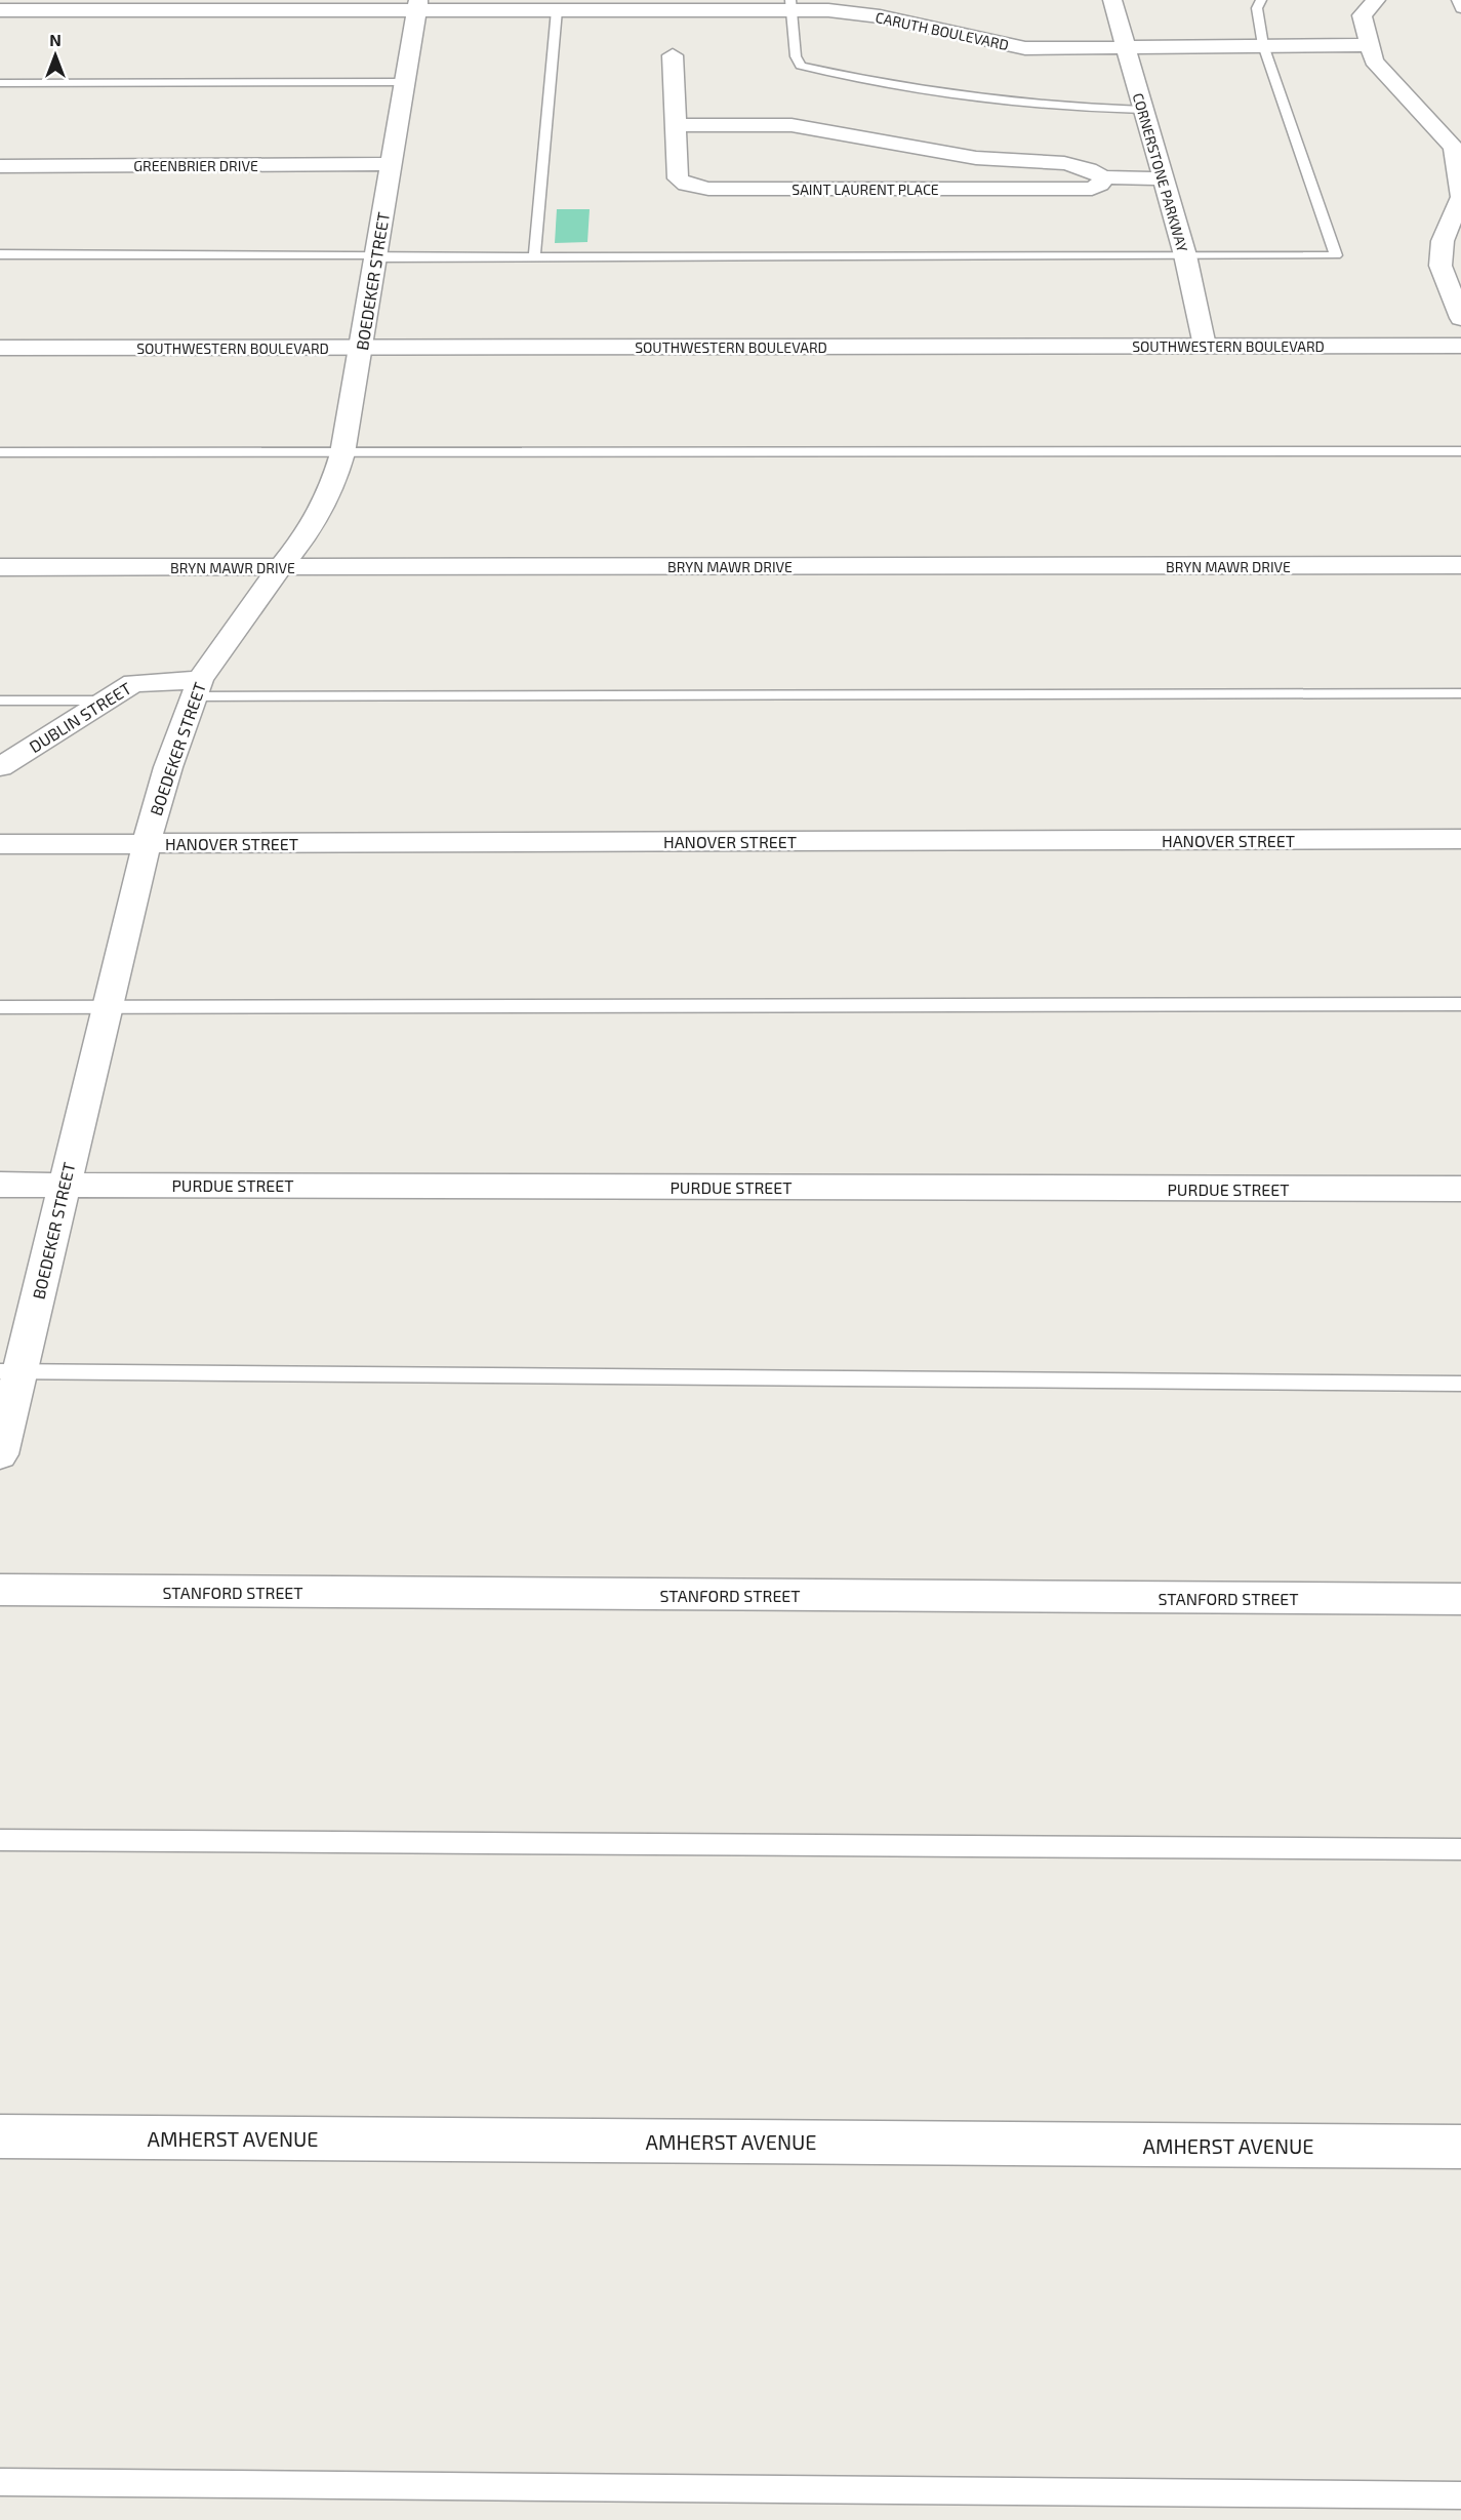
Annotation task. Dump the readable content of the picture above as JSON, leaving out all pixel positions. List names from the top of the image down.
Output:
{
  "streets": {
    "street": [
      "CARUTH BOULEVARD",
      "GREENBRIER DRIVE",
      "CORNERSTONE PARKWAY",
      "SAINT LAURENT PLACE",
      "BOEDEKER STREET",
      "SOUTHWESTERN BOULEVARD",
      "BRYN MAWR DRIVE",
      "DUBLIN STREET",
      "HANOVER STREET",
      "PURDUE STREET",
      "STANFORD STREET",
      "AMHERST AVENUE"
    ]
  },
  "crossings": [
    ["CARUTH BOULEVARD", "CORNERSTONE PARKWAY"],
    ["CARUTH BOULEVARD", "BOEDEKER STREET"],
    ["GREENBRIER DRIVE", "BOEDEKER STREET"],
    ["CORNERSTONE PARKWAY", "SAINT LAURENT PLACE"],
    ["CORNERSTONE PARKWAY", "SOUTHWESTERN BOULEVARD"],
    ["BOEDEKER STREET", "SOUTHWESTERN BOULEVARD"],
    ["BOEDEKER STREET", "BRYN MAWR DRIVE"],
    ["BOEDEKER STREET", "DUBLIN STREET"],
    ["BOEDEKER STREET", "HANOVER STREET"],
    ["BOEDEKER STREET", "PURDUE STREET"]
  ],
  "north": "top"
}
